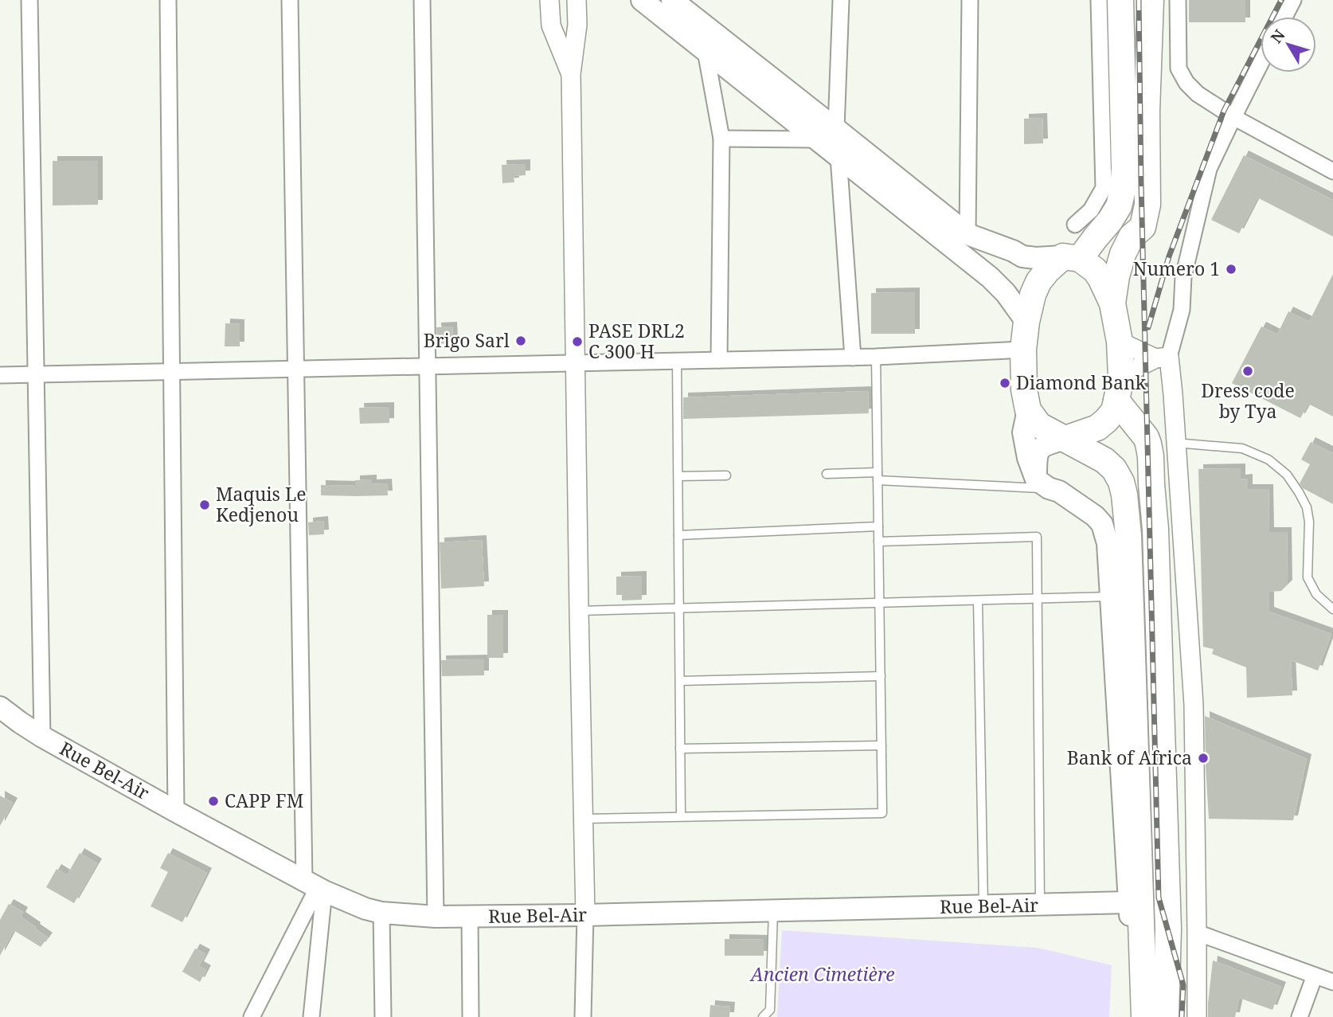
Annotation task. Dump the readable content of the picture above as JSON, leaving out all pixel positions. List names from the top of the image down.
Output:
{
  "streets": {
    "main road": ["Rue Bel-Air"]
  },
  "parks": ["Ancien Cimetière"],
  "places": [
    "Numero 1",
    "Brigo Sarl",
    "PASE DRL2 C 300 H",
    "Dress code by Tya",
    "Diamond Bank",
    "Maquis Le Kedjenou",
    "Bank of Africa",
    "CAPP FM"
  ],
  "north": "top left"
}
